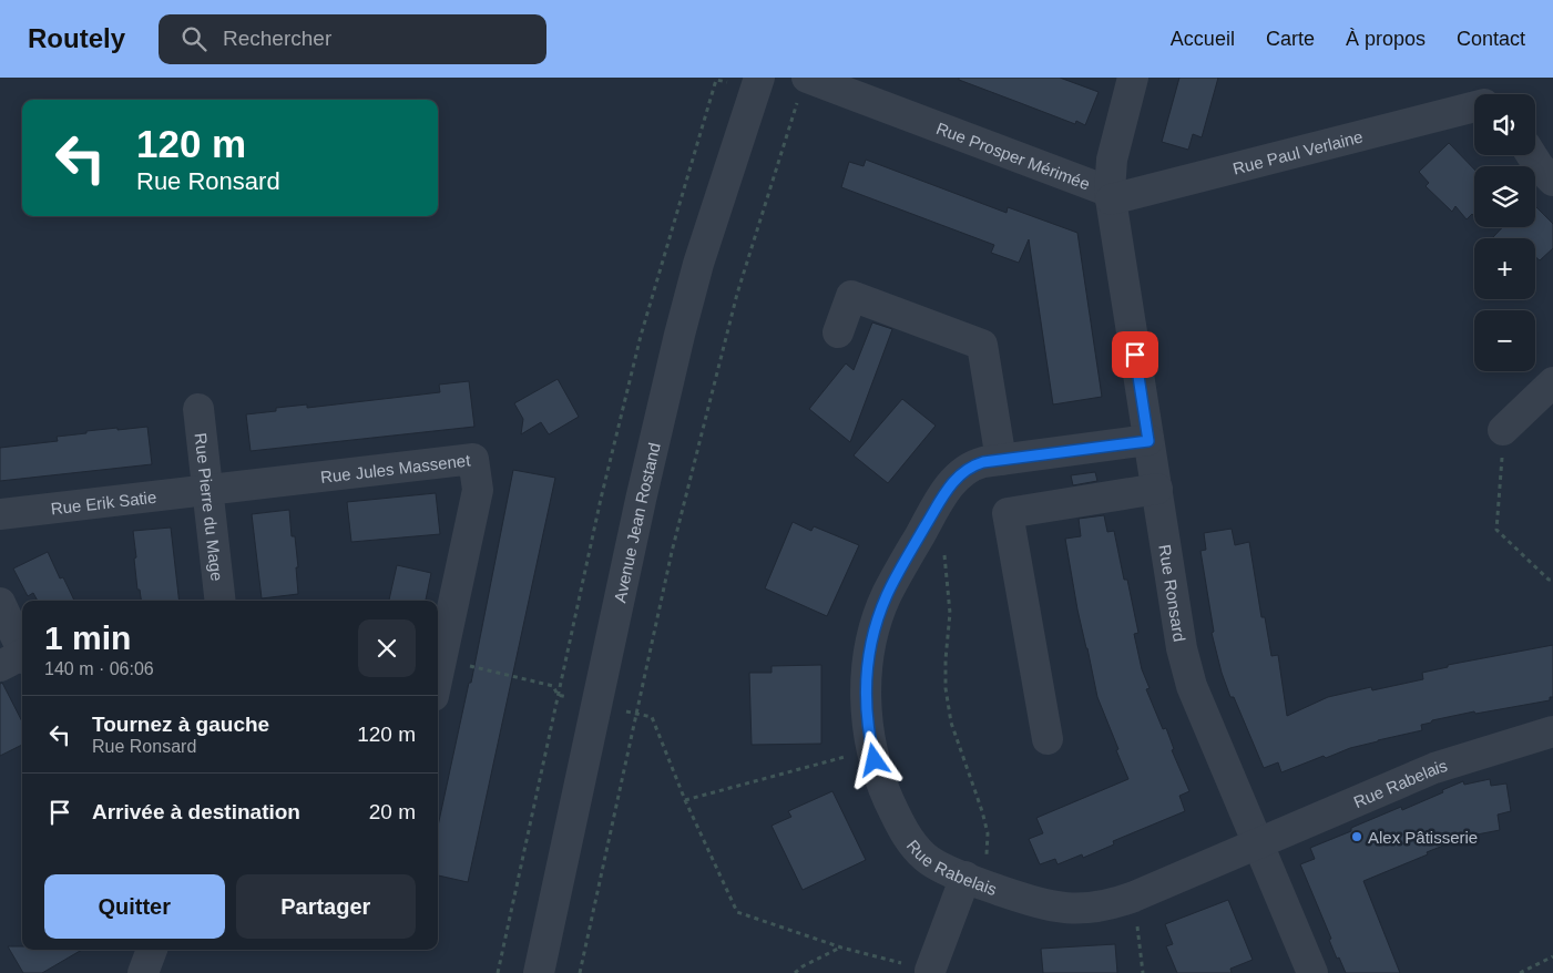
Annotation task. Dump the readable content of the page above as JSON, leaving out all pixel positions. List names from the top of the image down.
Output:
{
  "streets": {
    "street": [
      "Rue Paul Verlaine",
      "Rue Prosper Mérimée",
      "Rue Jules Massenet",
      "Rue Erik Satie",
      "Rue Pierre du Mage",
      "Avenue Jean Rostand",
      "Rue Ronsard",
      "Rue Rabelais"
    ]
  },
  "crossings": [
    ["Rue Paul Verlaine", "Rue Prosper Mérimée"],
    ["Rue Paul Verlaine", "Rue Ronsard"],
    ["Rue Prosper Mérimée", "Rue Ronsard"],
    ["Rue Jules Massenet", "Rue Erik Satie"],
    ["Rue Jules Massenet", "Rue Pierre du Mage"],
    ["Rue Erik Satie", "Rue Pierre du Mage"],
    ["Rue Ronsard", "Rue Rabelais"]
  ],
  "places": ["Alex Pâtisserie"],
  "page": {
    "header": "Routely",
    "search": "Rechercher",
    "nav": [
      "Accueil",
      "Carte",
      "À propos",
      "Contact"
    ],
    "map_buttons": ["+", "−"],
    "turn": ["120 m", "Rue Ronsard"],
    "heading": ["1 min", "140 m · 06:06"],
    "list": [
      {
        "name": "Tournez à gauche",
        "note": "Rue Ronsard",
        "value": "120 m"
      },
      {
        "name": "Arrivée à destination",
        "value": "20 m"
      }
    ],
    "buttons": ["Quitter", "Partager"]
  }
}
